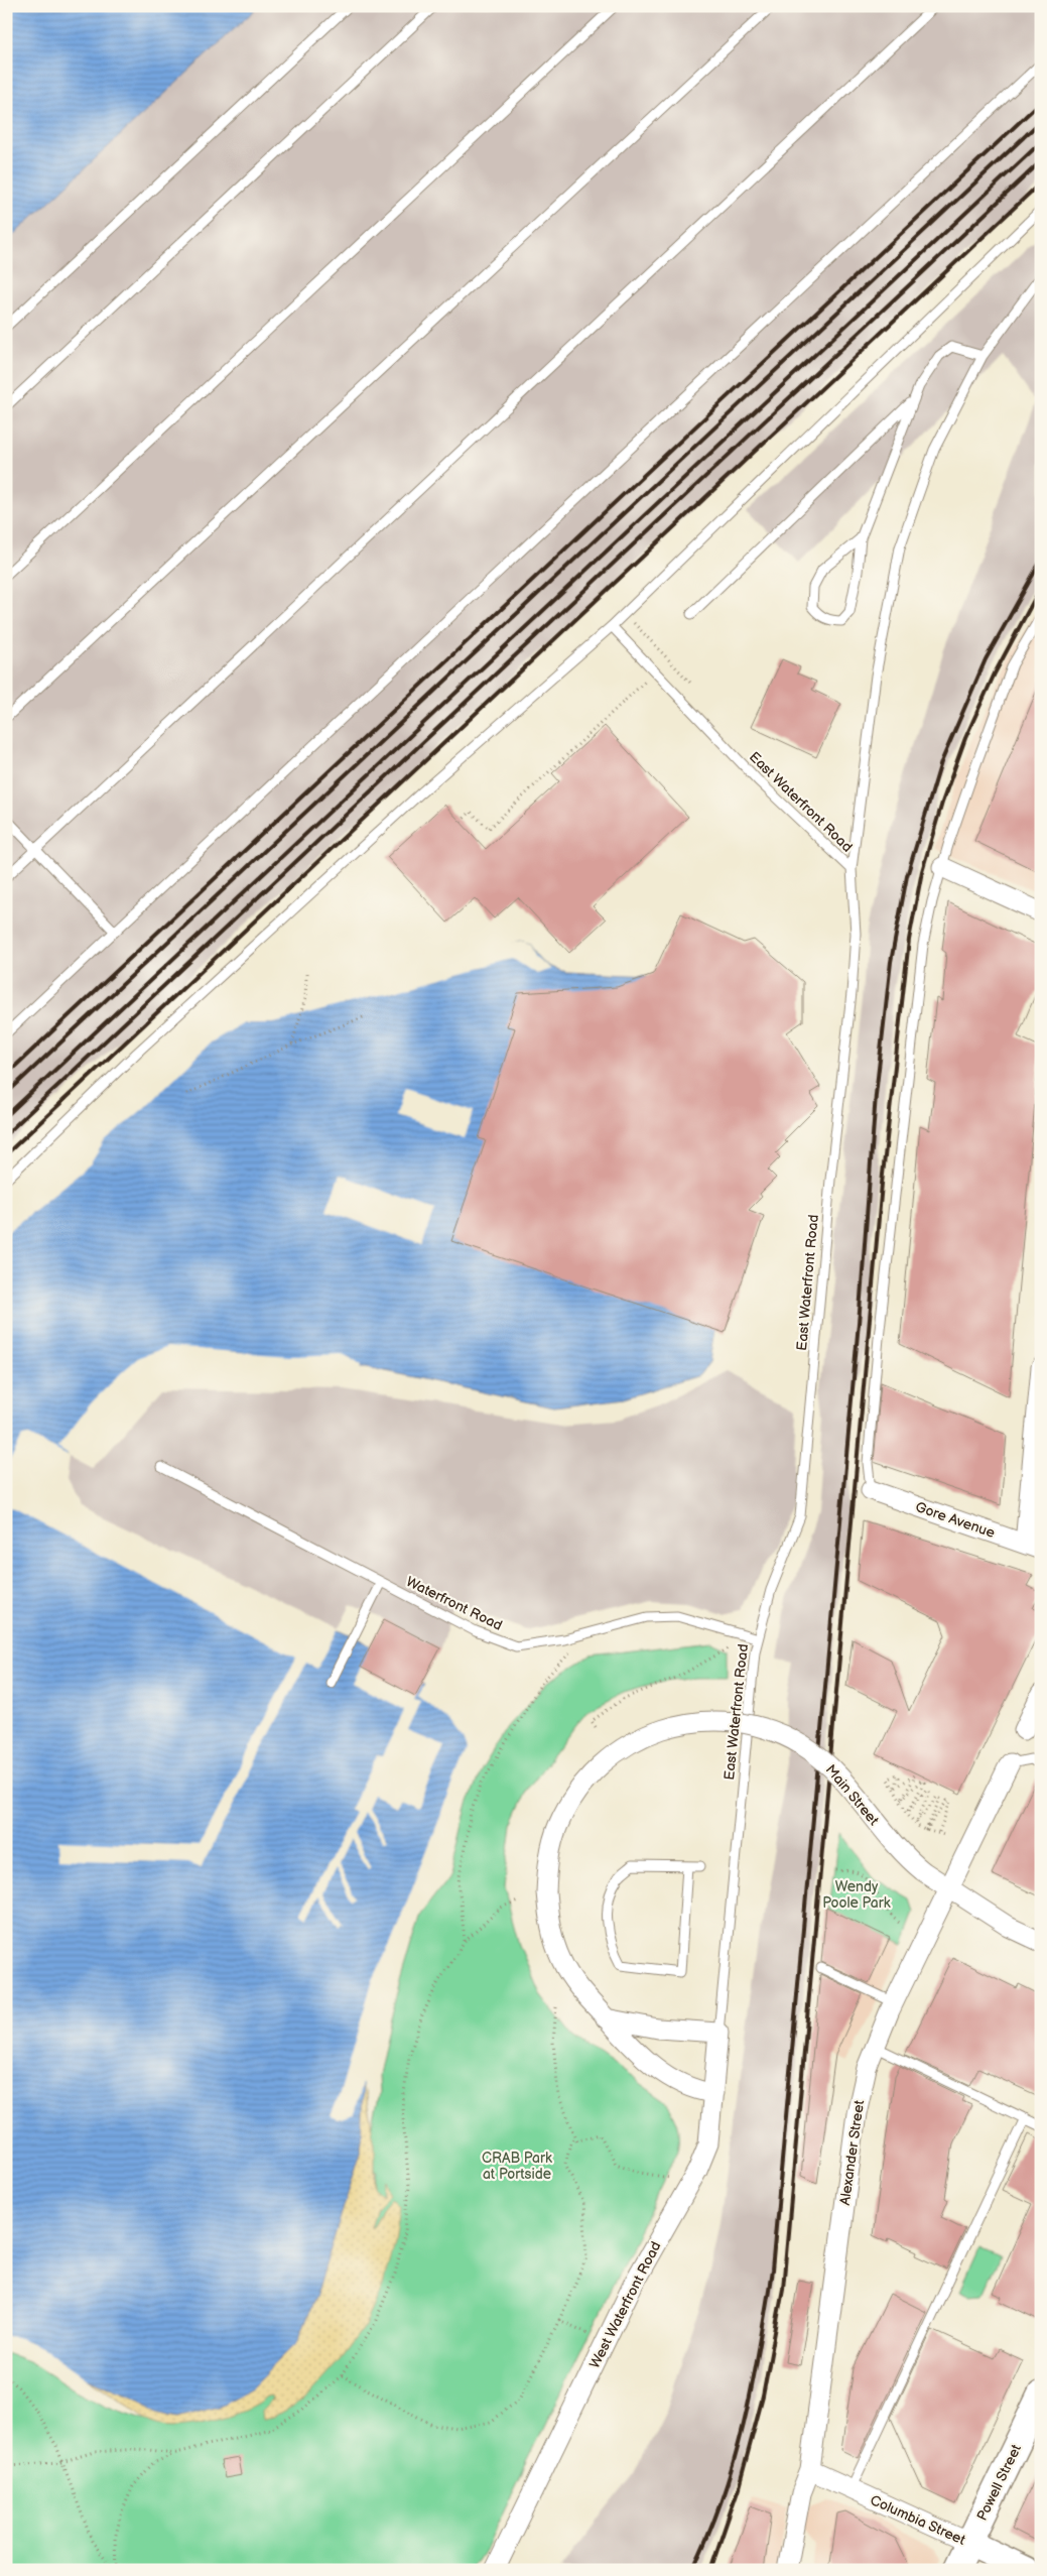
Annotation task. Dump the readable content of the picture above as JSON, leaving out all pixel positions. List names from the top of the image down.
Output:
{
  "streets": {
    "main road": ["Powell Street", "Columbia Street"],
    "street": [
      "Gore Avenue",
      "Main Street",
      "Alexander Street",
      "West Waterfront Road"
    ],
    "lane": ["East Waterfront Road", "Waterfront Road"]
  },
  "crossings": [
    ["East Waterfront Road", "Waterfront Road"],
    ["East Waterfront Road", "West Waterfront Road"],
    ["Main Street", "Alexander Street"],
    ["Main Street", "West Waterfront Road"],
    ["Alexander Street", "Columbia Street"],
    ["Powell Street", "Columbia Street"]
  ],
  "parks": ["Wendy Poole Park", "CRAB Park at Portside"]
}
